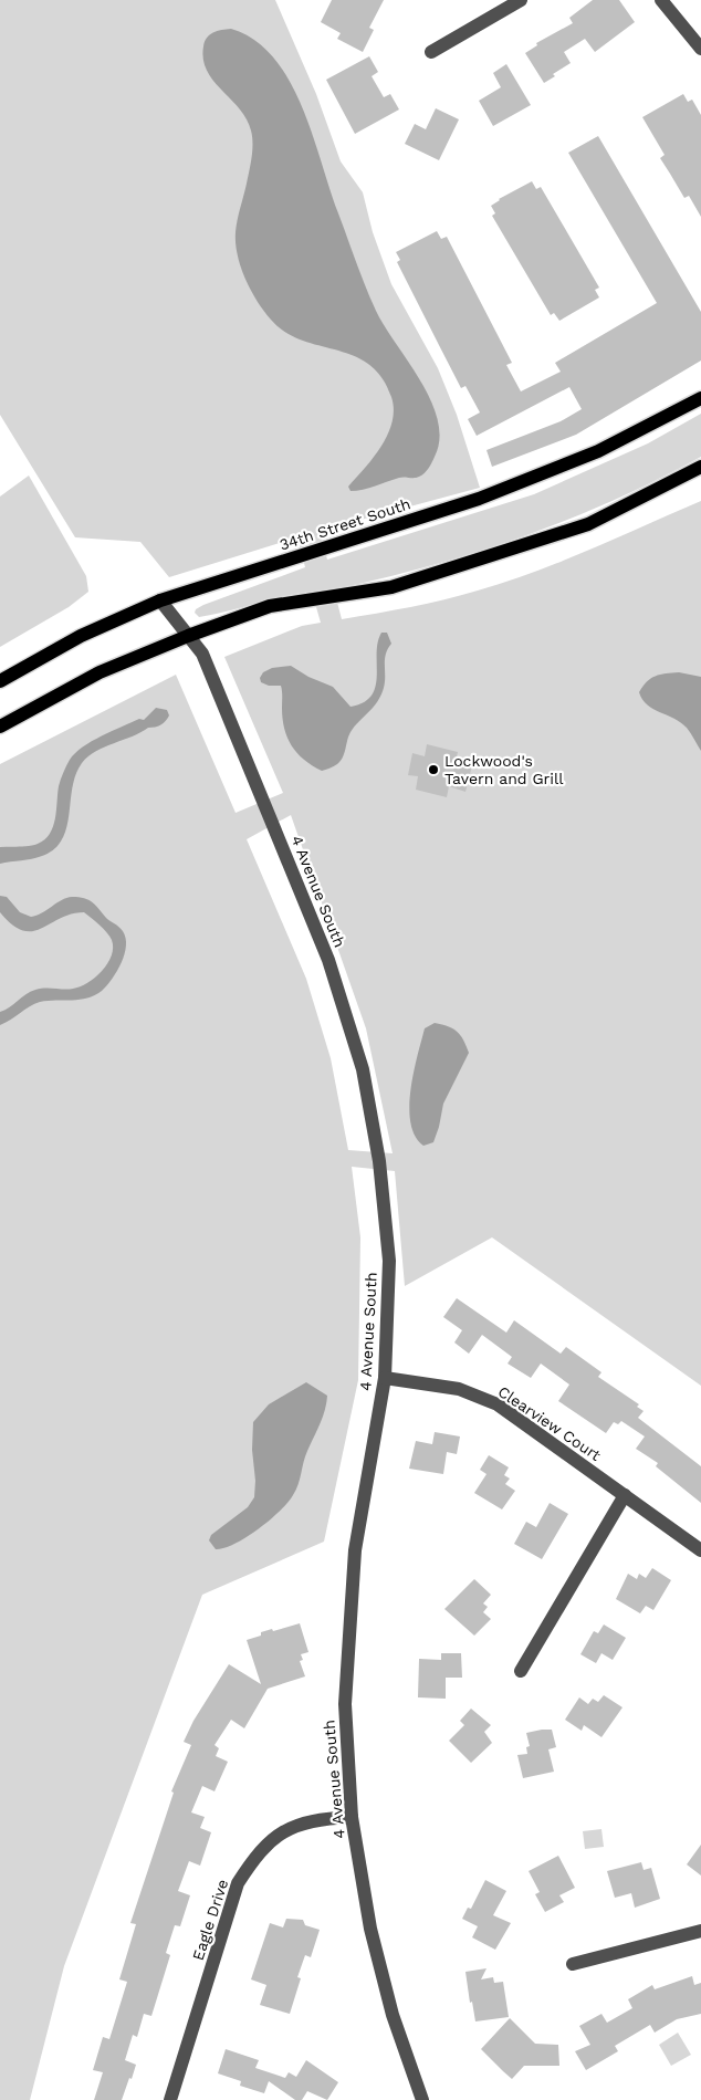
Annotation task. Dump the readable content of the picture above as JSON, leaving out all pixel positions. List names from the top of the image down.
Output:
{
  "streets": {
    "main road": ["34th Street South"],
    "street": ["4 Avenue South", "Clearview Court", "Eagle Drive"]
  },
  "crossings": [
    ["34th Street South", "4 Avenue South"],
    ["4 Avenue South", "Clearview Court"],
    ["4 Avenue South", "Eagle Drive"]
  ],
  "places": ["Lockwood's Tavern and Grill"]
}
